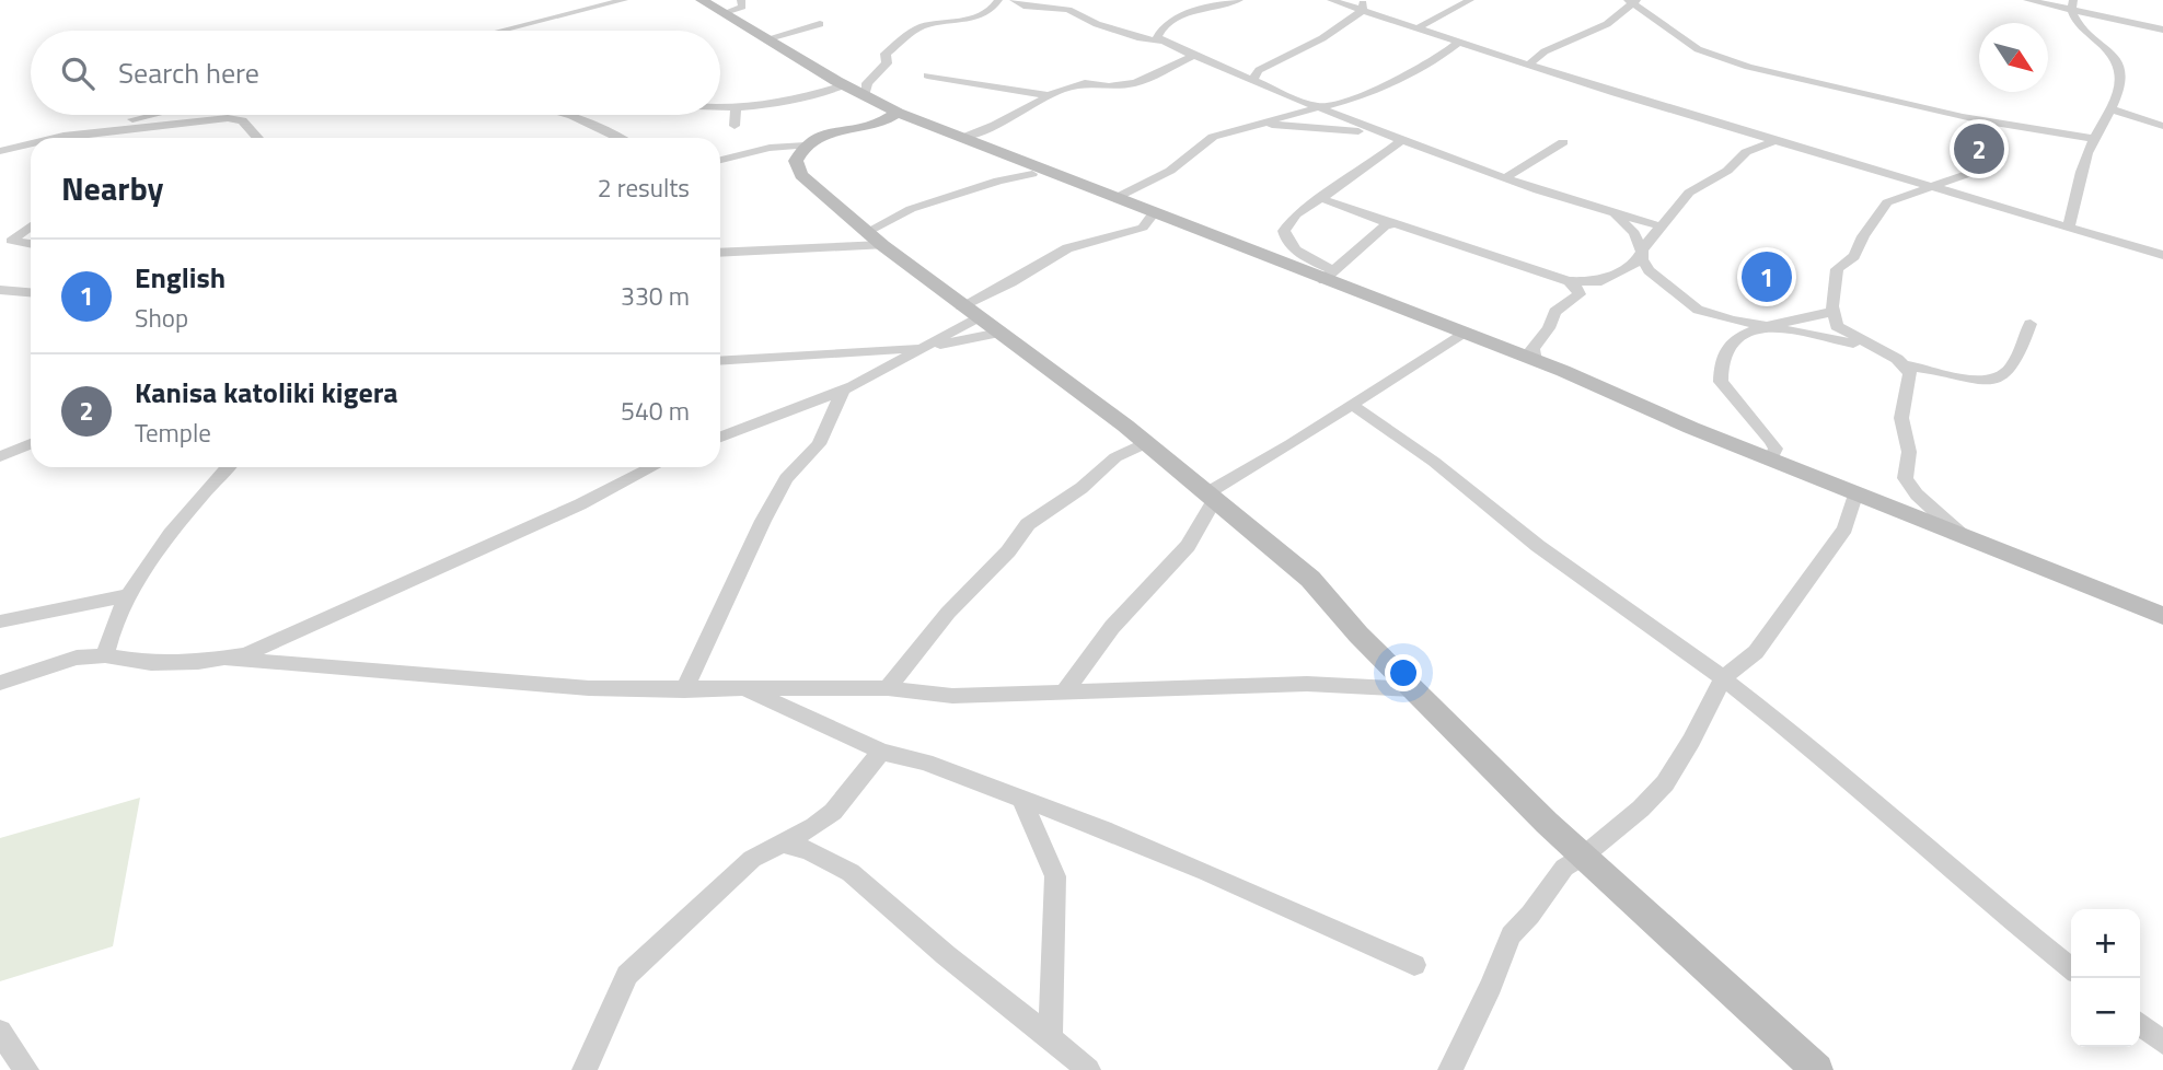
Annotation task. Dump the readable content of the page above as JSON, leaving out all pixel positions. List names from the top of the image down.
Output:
{
  "north": "bottom right",
  "page": {
    "search": "Search here",
    "pins": ["2", "1"],
    "heading": ["Nearby", "2 results"],
    "list": [
      {
        "mark": "1",
        "name": "English",
        "note": "Shop",
        "value": "330 m"
      },
      {
        "mark": "2",
        "name": "Kanisa katoliki kigera",
        "note": "Temple",
        "value": "540 m"
      }
    ],
    "map_buttons": ["+", "−"]
  }
}
